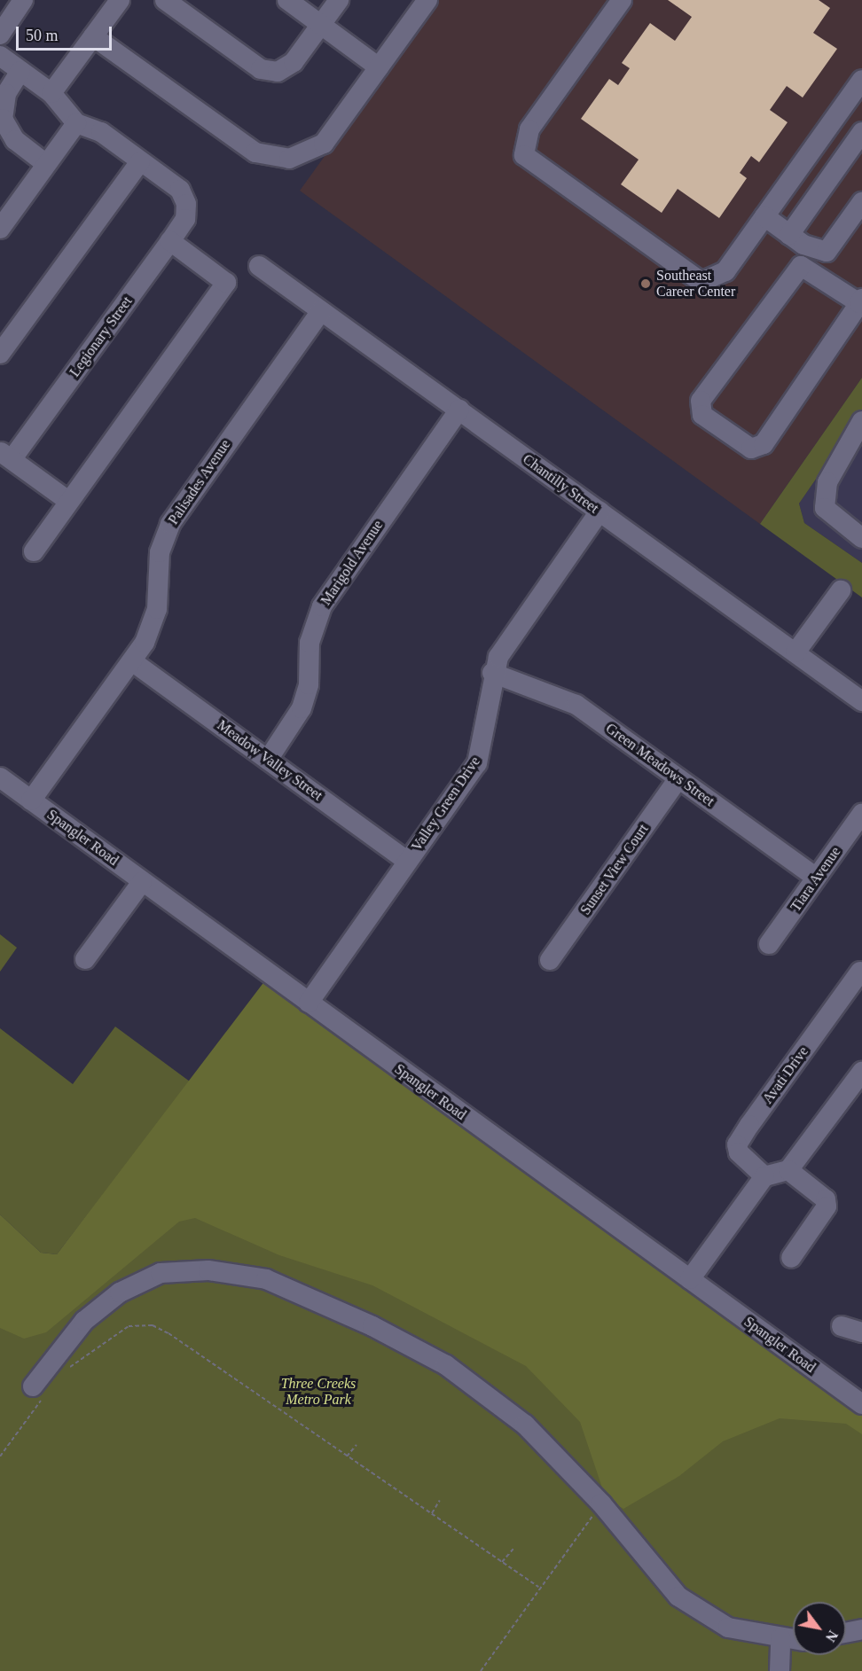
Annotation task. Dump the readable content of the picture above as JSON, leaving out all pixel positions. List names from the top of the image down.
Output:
{
  "streets": {
    "street": [
      "Legionary Street",
      "Palisades Avenue",
      "Chantilly Street",
      "Marigold Avenue",
      "Meadow Valley Street",
      "Green Meadows Street",
      "Valley Green Drive",
      "Spangler Road",
      "Sunset View Court",
      "Tiara Avenue",
      "Avati Drive"
    ]
  },
  "crossings": [
    ["Palisades Avenue", "Chantilly Street"],
    ["Palisades Avenue", "Meadow Valley Street"],
    ["Palisades Avenue", "Spangler Road"],
    ["Chantilly Street", "Marigold Avenue"],
    ["Chantilly Street", "Valley Green Drive"],
    ["Marigold Avenue", "Meadow Valley Street"],
    ["Meadow Valley Street", "Valley Green Drive"],
    ["Green Meadows Street", "Valley Green Drive"],
    ["Green Meadows Street", "Sunset View Court"],
    ["Green Meadows Street", "Tiara Avenue"],
    ["Valley Green Drive", "Spangler Road"]
  ],
  "parks": ["Three Creeks Metro Park"],
  "places": ["Southeast Career Center"],
  "scale_bar": "50 m",
  "north": "bottom right"
}
